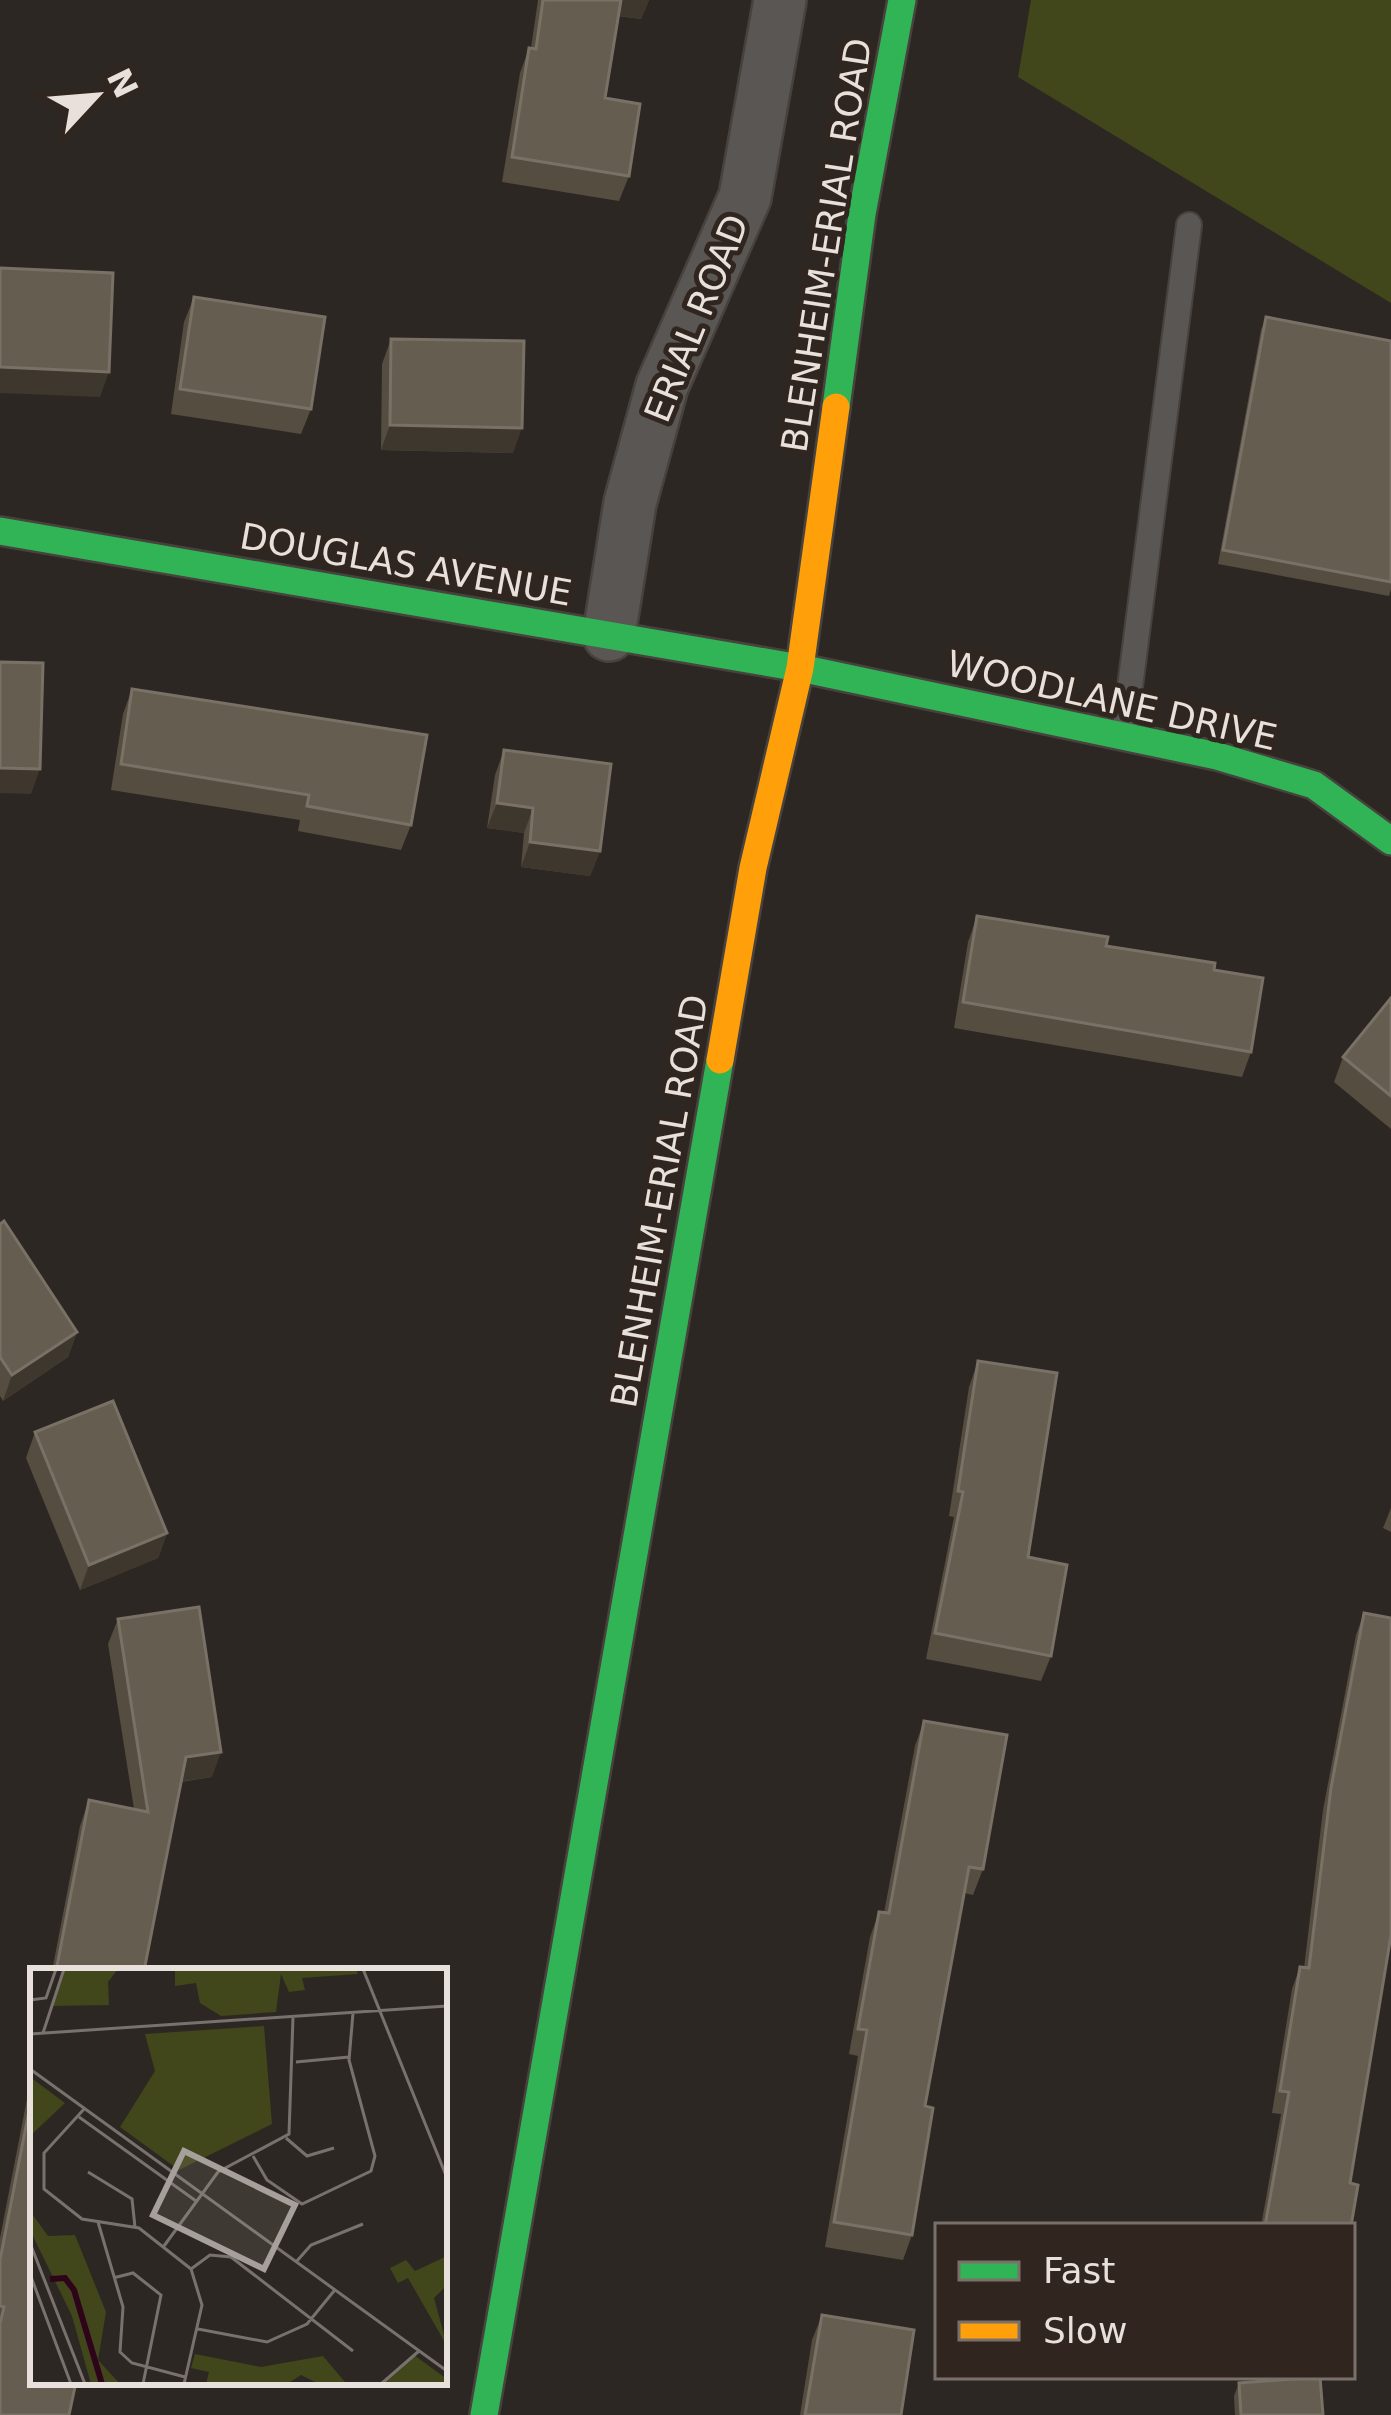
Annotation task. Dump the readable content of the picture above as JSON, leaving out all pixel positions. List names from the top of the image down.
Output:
{
  "streets": {
    "main road": ["BLENHEIM-ERIAL ROAD", "DOUGLAS AVENUE", "WOODLANE DRIVE"],
    "street": ["ERIAL ROAD"]
  },
  "crossings": [
    ["BLENHEIM-ERIAL ROAD", "DOUGLAS AVENUE"],
    ["BLENHEIM-ERIAL ROAD", "WOODLANE DRIVE"],
    ["ERIAL ROAD", "DOUGLAS AVENUE"],
    ["DOUGLAS AVENUE", "WOODLANE DRIVE"]
  ],
  "legend": ["Fast", "Slow"],
  "north": "top right"
}
